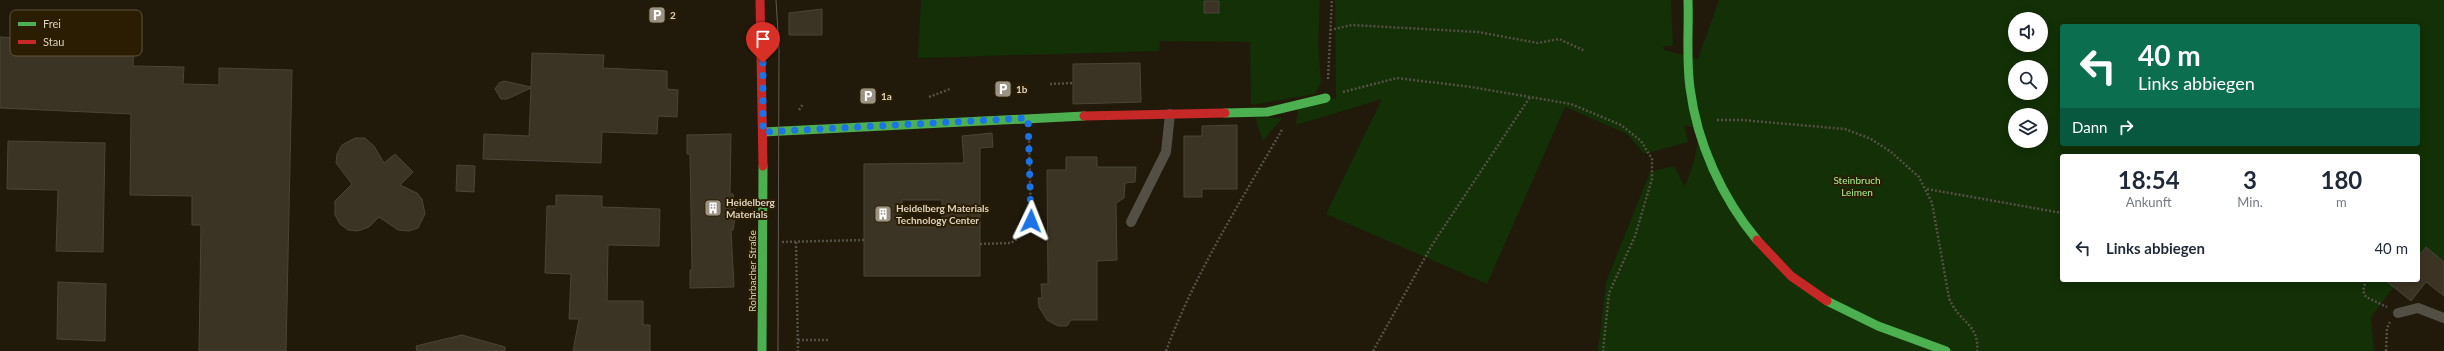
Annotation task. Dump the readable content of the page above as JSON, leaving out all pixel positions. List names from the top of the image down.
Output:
{
  "streets": {
    "main road": ["Rohrbacher Straße"]
  },
  "parks": ["Steinbruch Leimen"],
  "places": {
    "parking": ["2", "1b", "1a"],
    "building": ["Heidelberg Materials", "Heidelberg Materials Technology Center"]
  },
  "legend": ["Frei", "Stau"],
  "page": {
    "turn": ["40 m", "Links abbiegen"],
    "then": "Dann",
    "eta": [
      "18:54",
      "Ankunft",
      "3",
      "Min.",
      "180",
      "m"
    ],
    "list": [
      {
        "name": "Links abbiegen",
        "value": "40 m"
      }
    ]
  }
}
